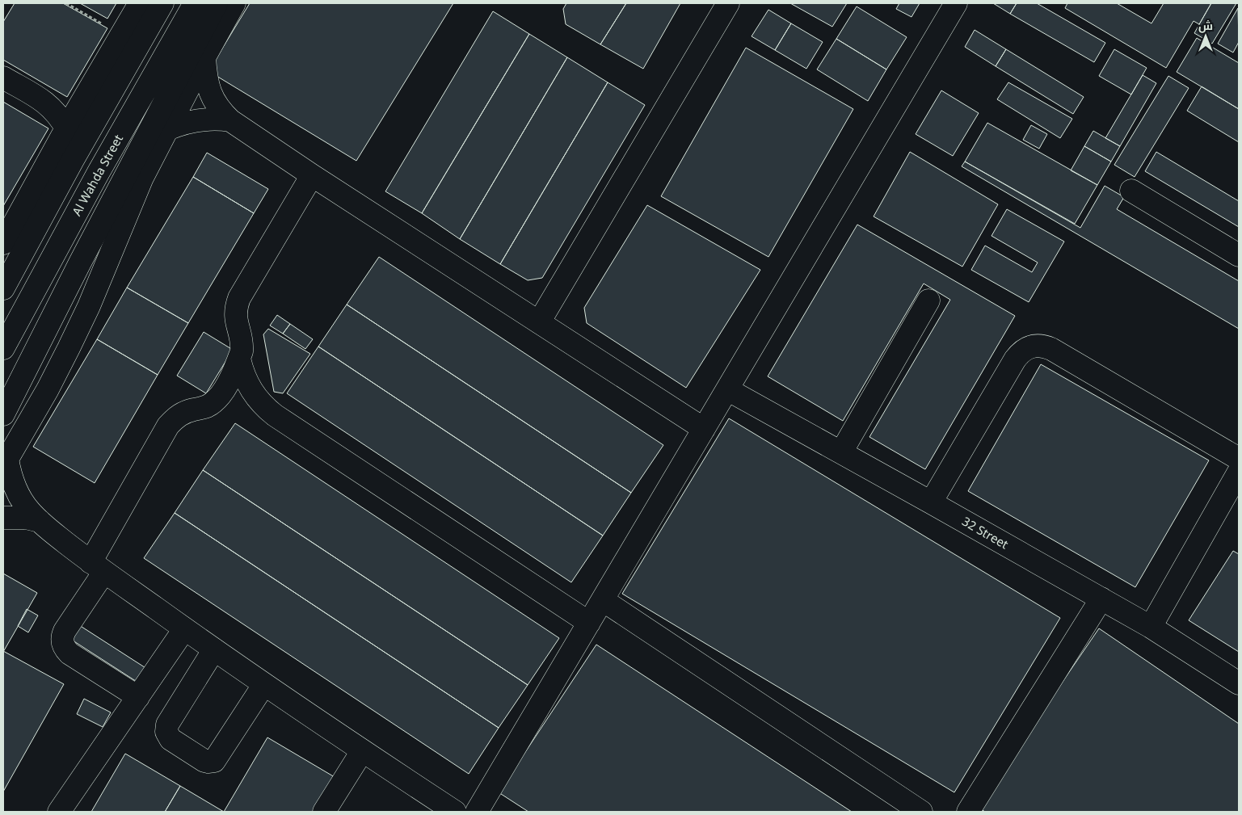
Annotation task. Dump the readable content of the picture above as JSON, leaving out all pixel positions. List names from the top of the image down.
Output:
{
  "streets": {
    "main road": ["Al Wahda Street", "32 Street"]
  },
  "north": "top"
}
